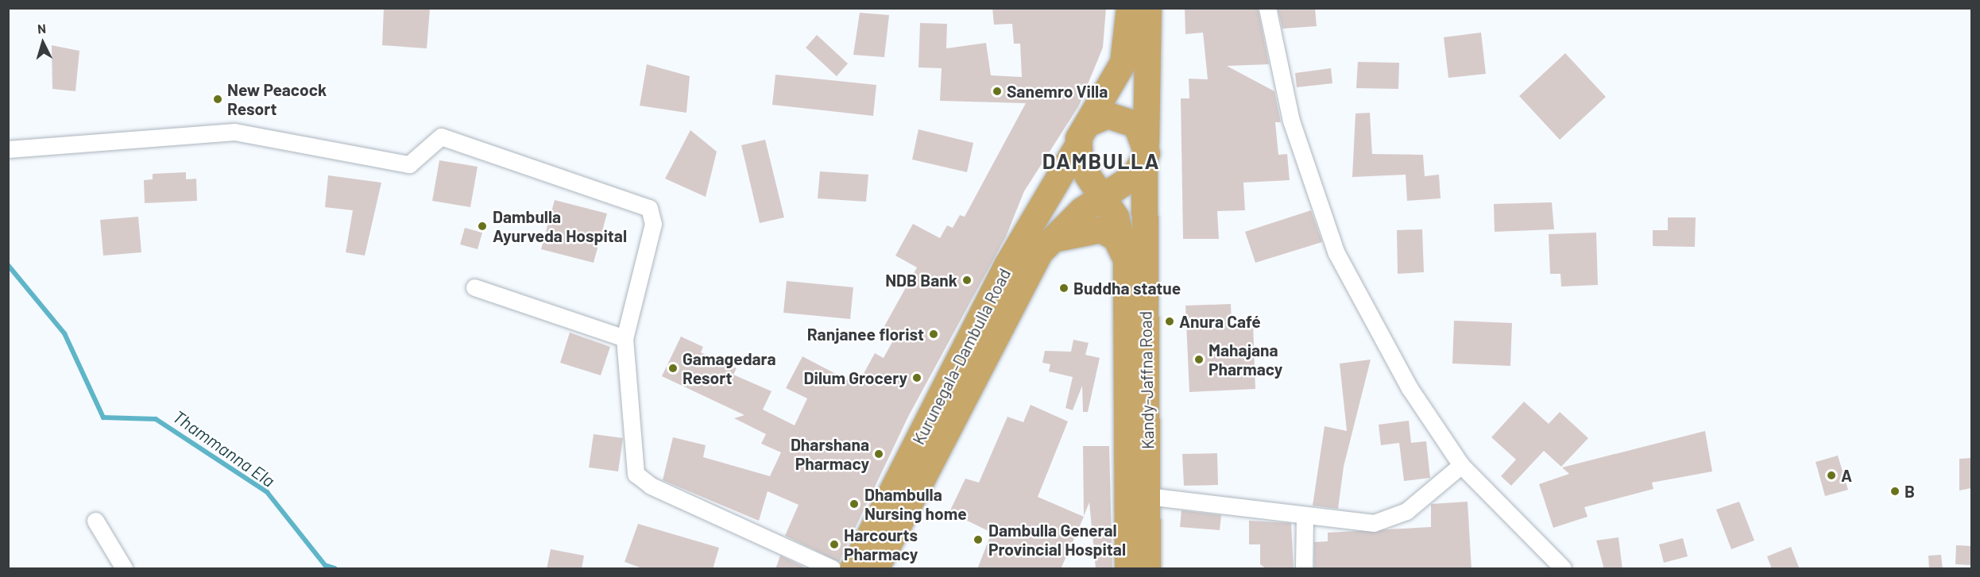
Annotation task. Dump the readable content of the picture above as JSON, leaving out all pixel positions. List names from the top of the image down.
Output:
{
  "streets": {
    "highway": ["Kurunegala-Dambulla Road", "Kandy-Jaffna Road"]
  },
  "crossings": [
    ["Kurunegala-Dambulla Road", "Kandy-Jaffna Road"]
  ],
  "districts": ["DAMBULLA"],
  "water": ["Thammanna Ela"],
  "places": [
    "Sanemro Villa",
    "New Peacock Resort",
    "Dambulla Ayurveda Hospital",
    "NDB Bank",
    "Buddha statue",
    "Anura Café",
    "Ranjanee florist",
    "Mahajana Pharmacy",
    "Gamagedara Resort",
    "Dilum Grocery",
    "Dharshana Pharmacy",
    "A",
    "B",
    "Dhambulla Nursing home",
    "Dambulla General Provincial Hospital",
    "Harcourts Pharmacy"
  ],
  "north": "top"
}
